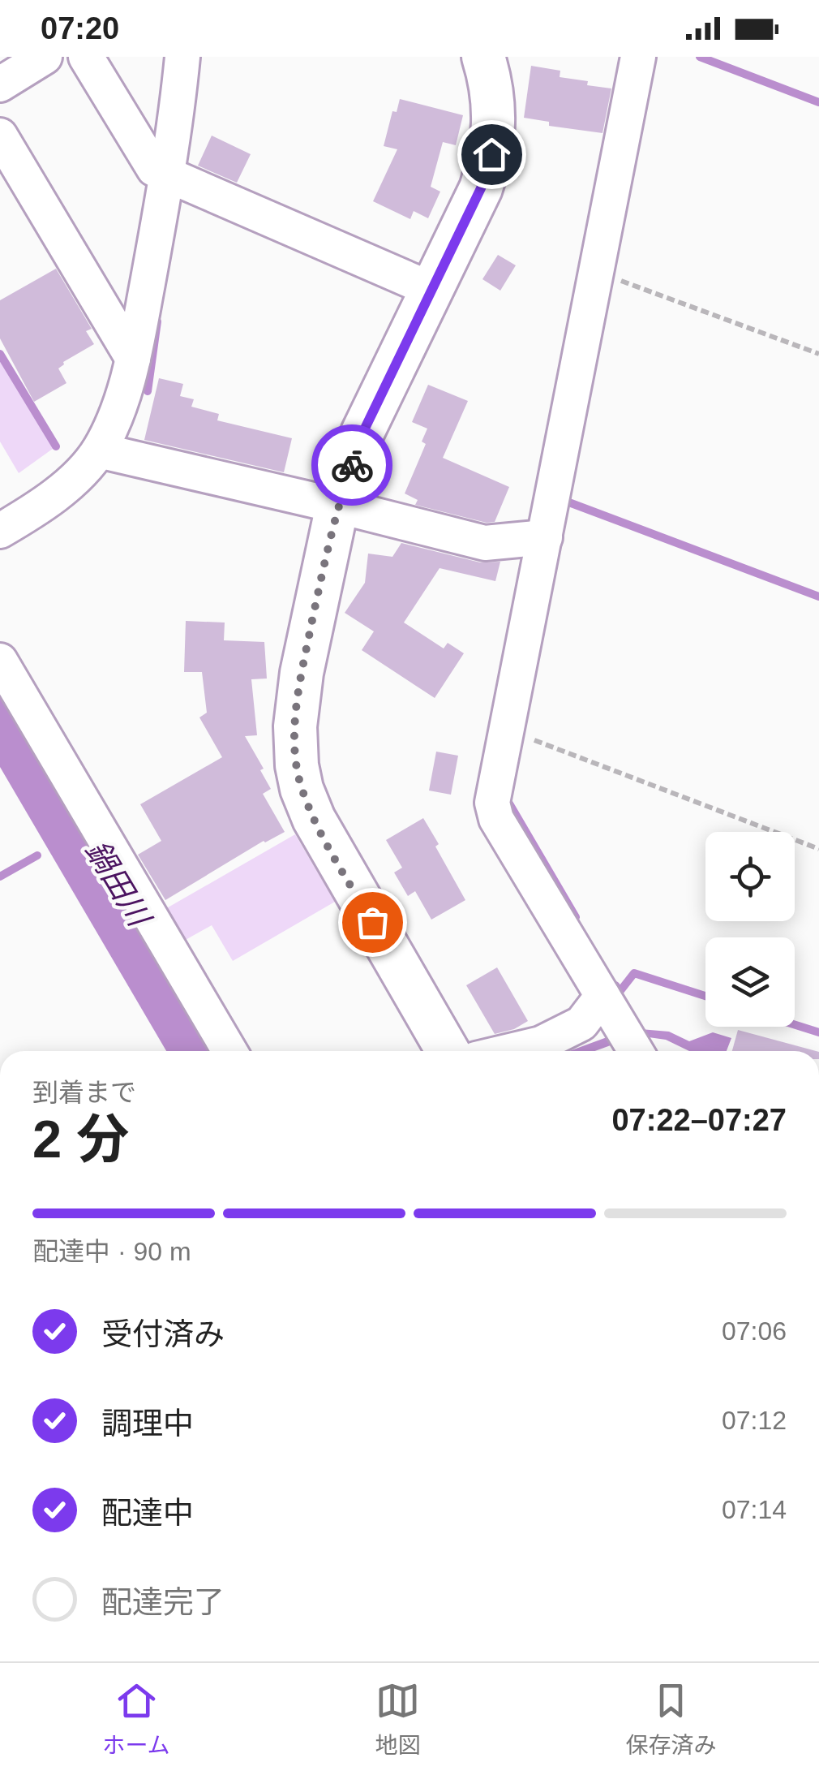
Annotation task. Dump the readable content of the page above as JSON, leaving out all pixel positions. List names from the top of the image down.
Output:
{
  "water": ["鍋田川"],
  "page": {
    "status": "07:20",
    "heading": ["2 分", "到着まで", "07:22–07:27"],
    "bar": "配達中 · 90 m",
    "list": [
      ["受付済み", "07:06"],
      ["調理中", "07:12"],
      ["配達中", "07:14"],
      "配達完了"
    ],
    "tabs": ["ホーム", "地図", "保存済み"]
  }
}
